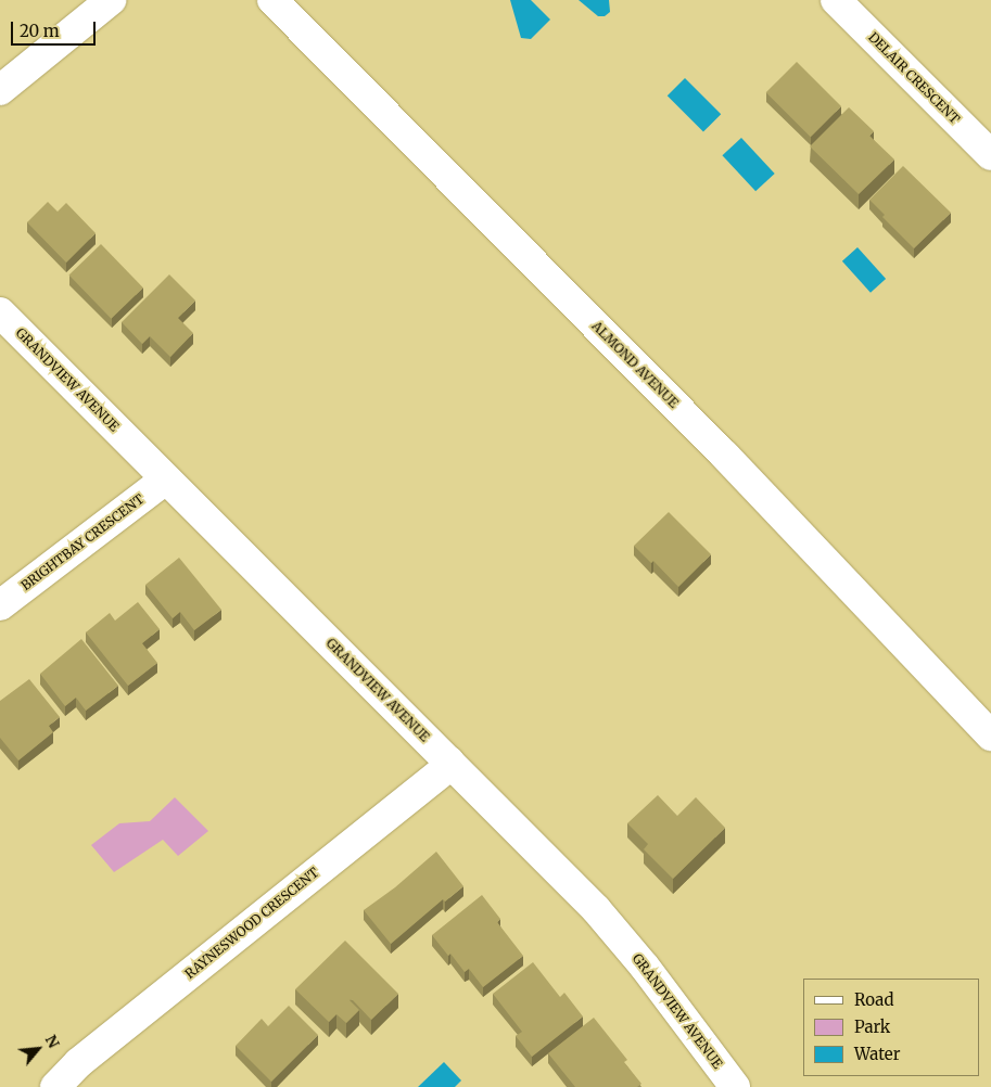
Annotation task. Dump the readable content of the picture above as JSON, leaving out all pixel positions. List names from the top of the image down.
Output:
{
  "streets": {
    "street": [
      "DELAIR CRESCENT",
      "ALMOND AVENUE",
      "GRANDVIEW AVENUE",
      "BRIGHTBAY CRESCENT",
      "RAYNESWOOD CRESCENT"
    ]
  },
  "crossings": [
    ["GRANDVIEW AVENUE", "BRIGHTBAY CRESCENT"],
    ["GRANDVIEW AVENUE", "RAYNESWOOD CRESCENT"]
  ],
  "legend": ["Road", "Park", "Water"],
  "scale_bar": "20 m",
  "north": "top right"
}
